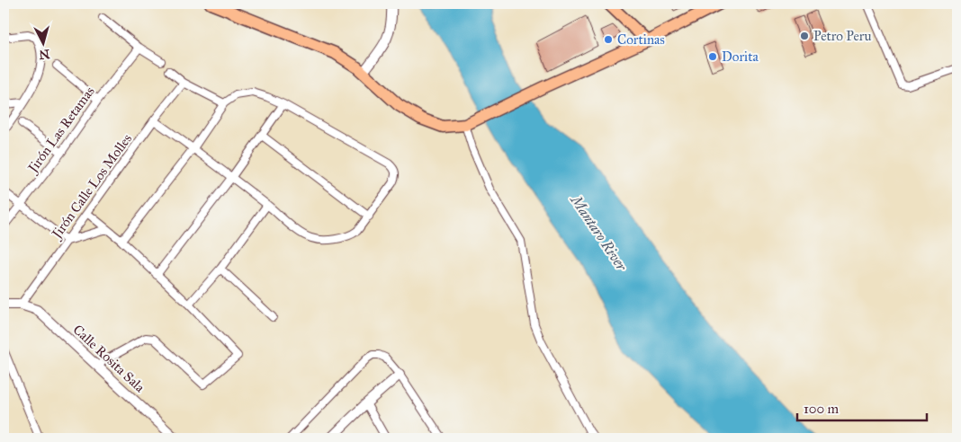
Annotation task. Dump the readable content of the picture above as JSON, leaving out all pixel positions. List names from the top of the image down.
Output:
{
  "streets": {
    "street": ["Jirón Las Retamas", "Jirón Calle Los Molles", "Calle Rosita Sala"]
  },
  "crossings": [
    ["Jirón Calle Los Molles", "Calle Rosita Sala"]
  ],
  "water": ["Mantaro River"],
  "places": ["Petro Peru", "Cortinas", "Dorita"],
  "scale_bar": "100 m",
  "north": "bottom"
}
